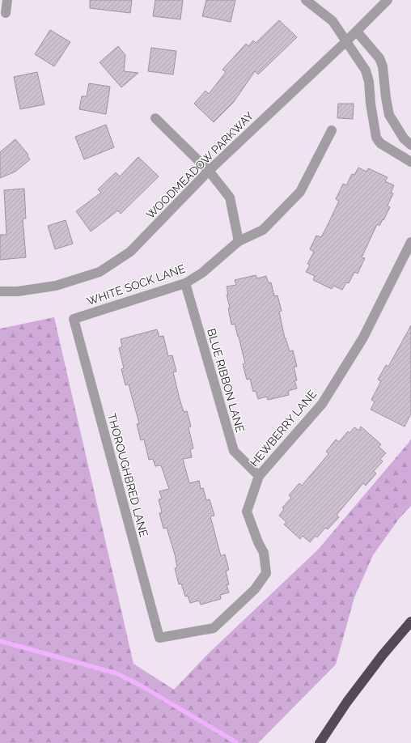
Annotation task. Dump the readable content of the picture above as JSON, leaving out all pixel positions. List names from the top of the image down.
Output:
{
  "streets": {
    "street": [
      "WOODMEADOW PARKWAY",
      "WHITE SOCK LANE",
      "BLUE RIBBON LANE",
      "HEWBERRY LANE",
      "THOROUGHBRED LANE"
    ]
  },
  "crossings": [
    ["WHITE SOCK LANE", "BLUE RIBBON LANE"],
    ["WHITE SOCK LANE", "THOROUGHBRED LANE"],
    ["BLUE RIBBON LANE", "HEWBERRY LANE"],
    ["HEWBERRY LANE", "THOROUGHBRED LANE"]
  ]
}
